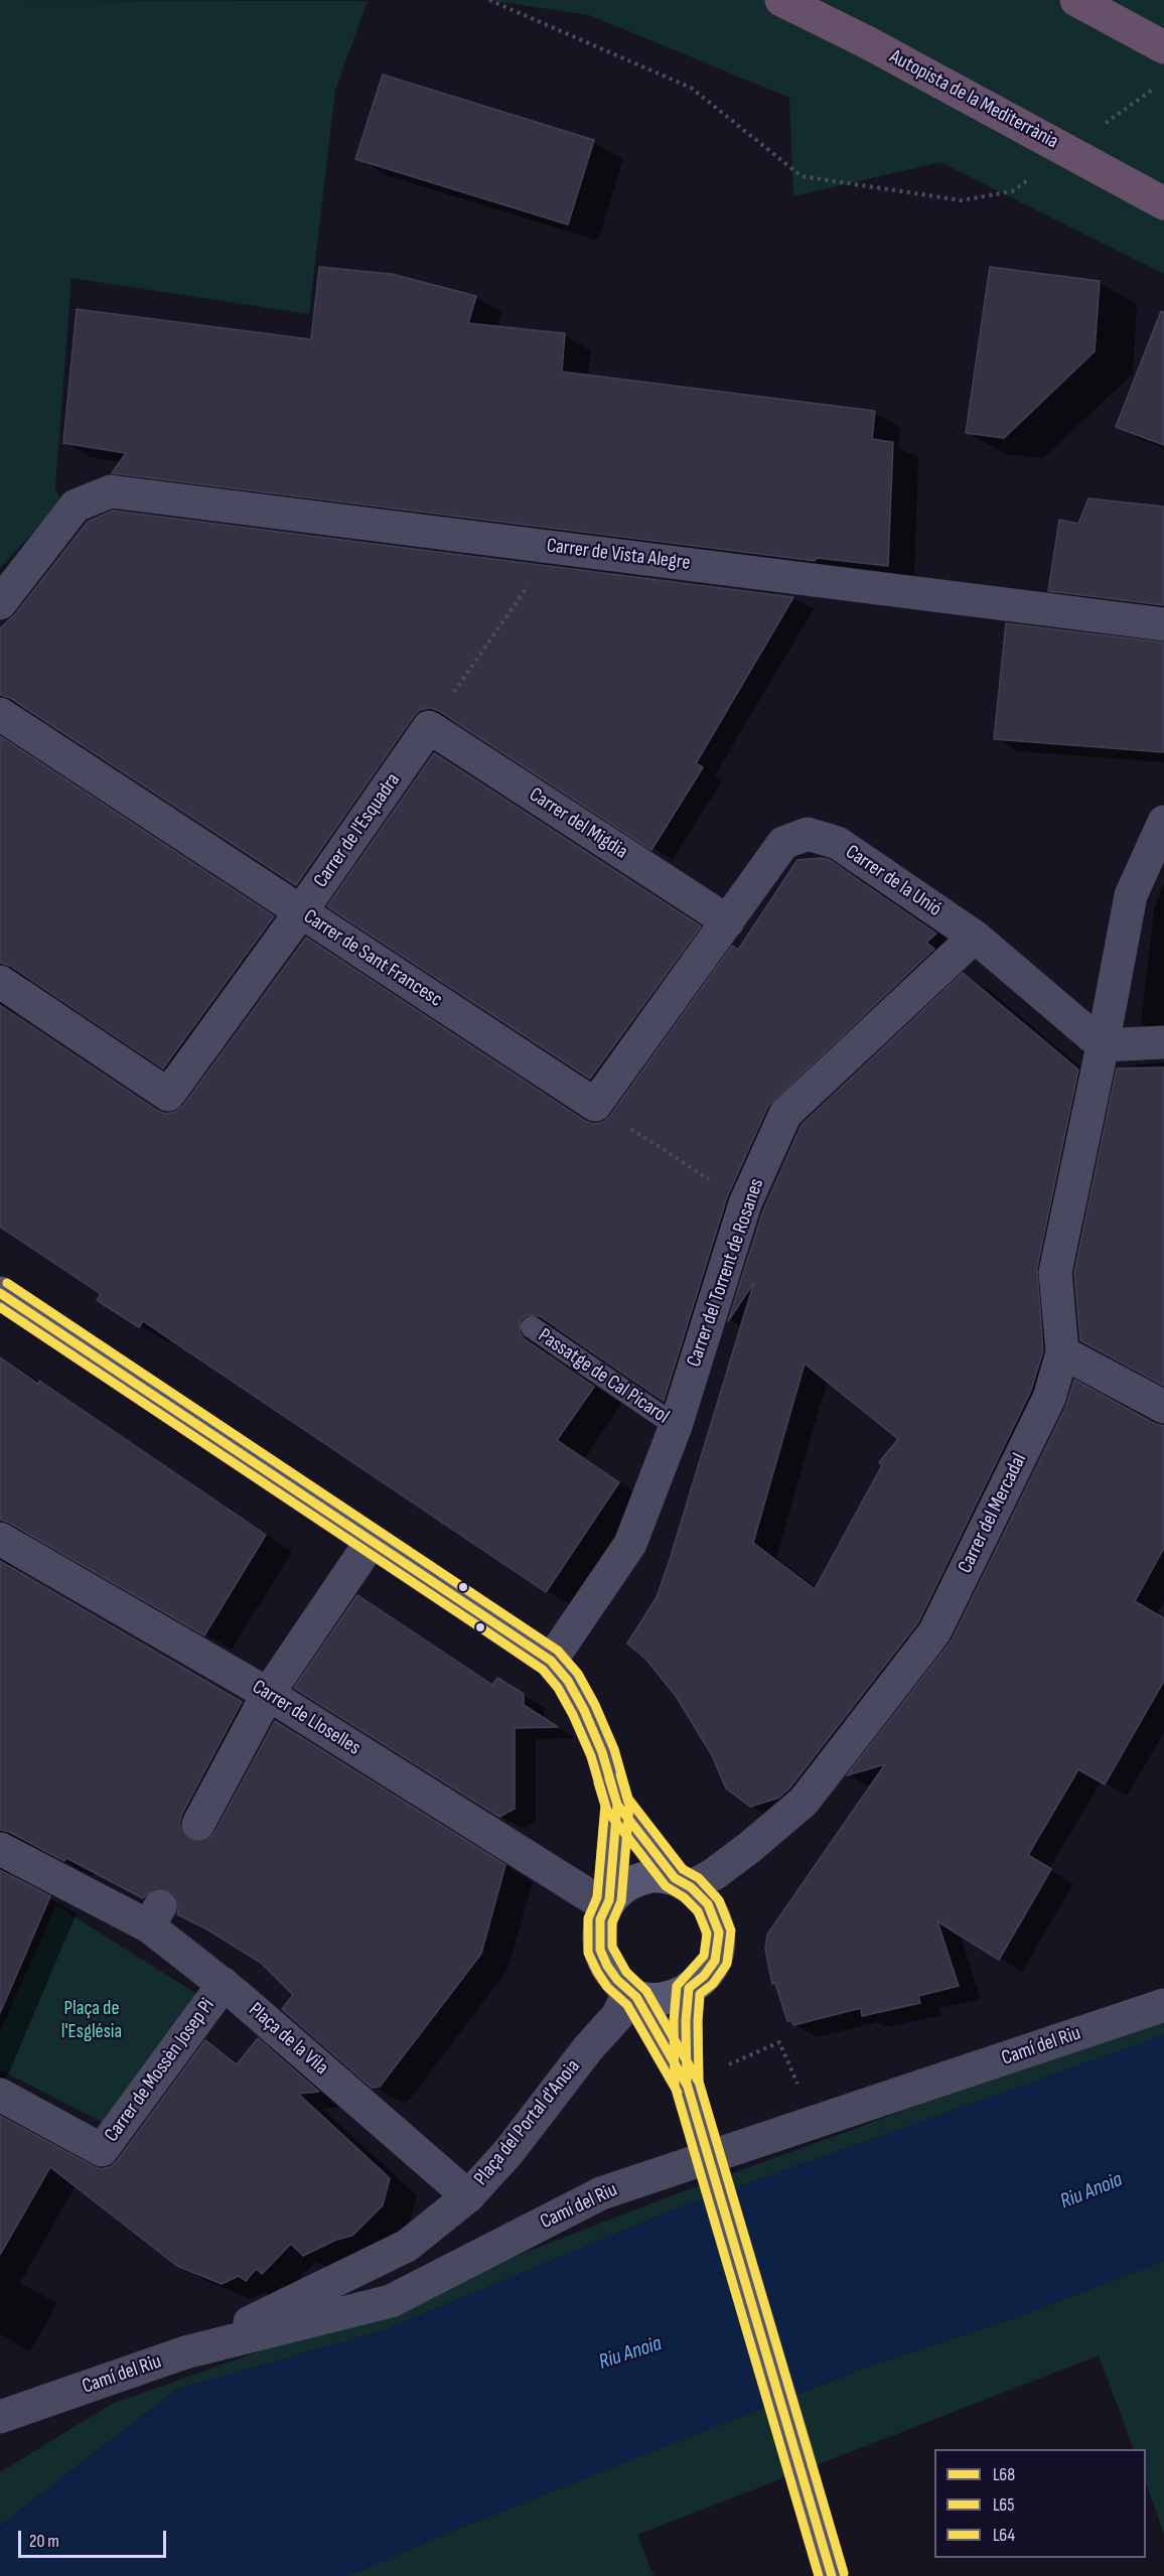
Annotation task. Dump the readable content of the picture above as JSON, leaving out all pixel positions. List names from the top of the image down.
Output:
{
  "streets": {
    "highway": ["Autopista de la Mediterrània"],
    "street": [
      "Carrer de Vista Alegre",
      "Carrer del Migdia",
      "Carrer de l'Esquadra",
      "Carrer de la Unió",
      "Carrer de Sant Francesc",
      "Carrer del Torrent de Rosanes",
      "Carrer del Mercadal",
      "Carrer de Lloselles",
      "Plaça de la Vila",
      "Camí del Riu",
      "Carrer de Mossèn Josep Pi",
      "Plaça del Portal d'Anoia"
    ],
    "lane": ["Passatge de Cal Picarol"]
  },
  "crossings": [
    ["Carrer del Migdia", "Carrer de l'Esquadra"],
    ["Carrer del Migdia", "Carrer de la Unió"],
    ["Carrer de l'Esquadra", "Carrer de Sant Francesc"],
    ["Carrer de la Unió", "Carrer de Sant Francesc"],
    ["Carrer de la Unió", "Carrer del Torrent de Rosanes"],
    ["Carrer de la Unió", "Carrer del Mercadal"],
    ["Carrer del Torrent de Rosanes", "Passatge de Cal Picarol"],
    ["Carrer del Mercadal", "Carrer de Lloselles"],
    ["Carrer del Mercadal", "Plaça del Portal d'Anoia"],
    ["Carrer de Lloselles", "Plaça del Portal d'Anoia"],
    ["Plaça de la Vila", "Carrer de Mossèn Josep Pi"],
    ["Plaça de la Vila", "Plaça del Portal d'Anoia"],
    ["Camí del Riu", "Plaça del Portal d'Anoia"]
  ],
  "water": ["Riu Anoia"],
  "parks": ["Plaça de l'Església"],
  "lines": ["transit line L64", "transit line L68", "transit line L65"],
  "legend": ["L68", "L65", "L64"],
  "scale_bar": "20 m"
}
